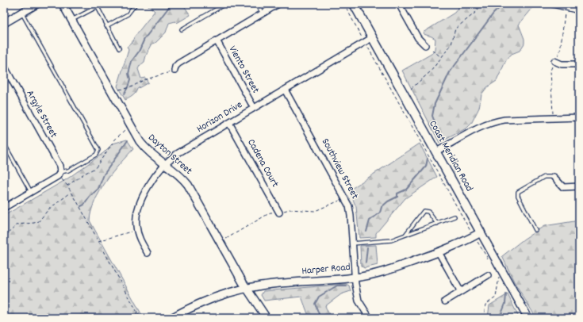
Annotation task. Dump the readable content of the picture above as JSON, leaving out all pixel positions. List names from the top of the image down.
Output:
{
  "streets": {
    "main road": ["Coast Meridian Road"],
    "street": [
      "Viento Street",
      "Argyle Street",
      "Horizon Drive",
      "Dayton Street",
      "Cadena Court",
      "Southview Street",
      "Harper Road"
    ]
  },
  "crossings": [
    ["Viento Street", "Horizon Drive"],
    ["Horizon Drive", "Dayton Street"],
    ["Horizon Drive", "Coast Meridian Road"],
    ["Horizon Drive", "Cadena Court"],
    ["Horizon Drive", "Southview Street"],
    ["Dayton Street", "Harper Road"],
    ["Coast Meridian Road", "Harper Road"],
    ["Southview Street", "Harper Road"]
  ]
}
